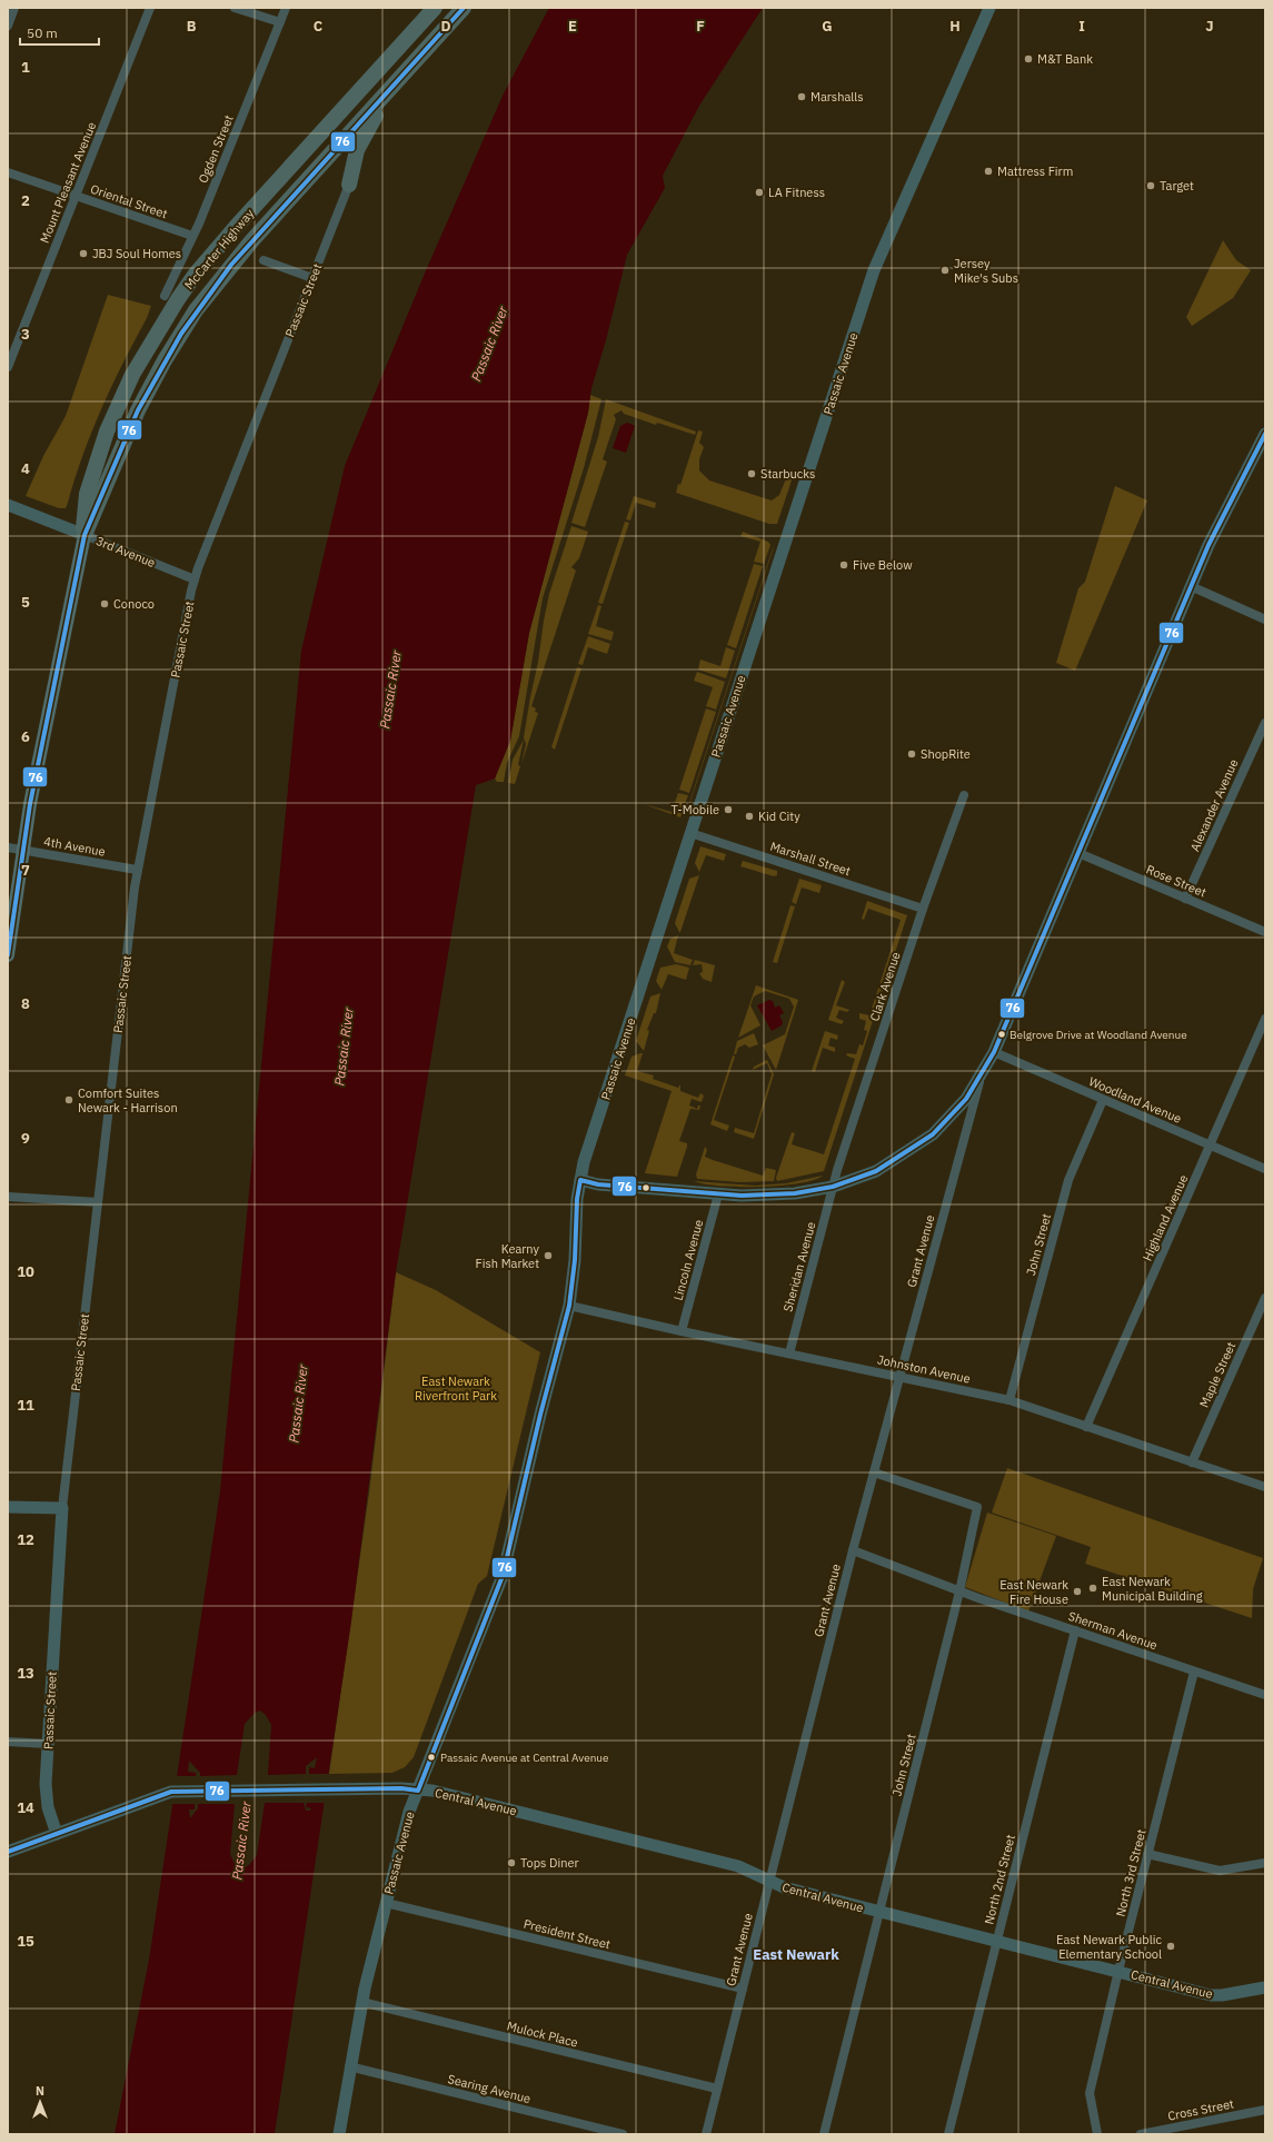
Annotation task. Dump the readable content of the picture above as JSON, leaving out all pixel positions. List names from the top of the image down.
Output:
{
  "streets": {
    "highway": ["McCarter Highway"],
    "main road": [
      "Passaic Street",
      "Passaic Avenue",
      "3rd Avenue",
      "Central Avenue"
    ],
    "street": [
      "Ogden Street",
      "Mount Pleasant Avenue",
      "Oriental Street",
      "Alexander Avenue",
      "4th Avenue",
      "Marshall Street",
      "Rose Street",
      "Clark Avenue",
      "Woodland Avenue",
      "Highland Avenue",
      "John Street",
      "Grant Avenue",
      "Lincoln Avenue",
      "Sheridan Avenue",
      "Johnston Avenue",
      "Maple Street",
      "Sherman Avenue",
      "North 3rd Street",
      "North 2nd Street",
      "President Street",
      "Mulock Place",
      "Searing Avenue",
      "Cross Street"
    ]
  },
  "crossings": [
    ["Ogden Street", "Oriental Street"],
    ["Mount Pleasant Avenue", "Oriental Street"],
    ["McCarter Highway", "3rd Avenue"],
    ["McCarter Highway", "4th Avenue"],
    ["Passaic Street", "3rd Avenue"],
    ["Passaic Street", "4th Avenue"],
    ["Passaic Street", "Central Avenue"],
    ["Passaic Avenue", "Marshall Street"],
    ["Passaic Avenue", "Johnston Avenue"],
    ["Passaic Avenue", "Central Avenue"],
    ["Passaic Avenue", "President Street"],
    ["Passaic Avenue", "Mulock Place"],
    ["Passaic Avenue", "Searing Avenue"],
    ["Alexander Avenue", "Rose Street"],
    ["Marshall Street", "Clark Avenue"],
    ["Clark Avenue", "Sheridan Avenue"],
    ["Woodland Avenue", "Highland Avenue"],
    ["Woodland Avenue", "John Street"],
    ["Highland Avenue", "Johnston Avenue"],
    ["John Street", "Grant Avenue"],
    ["John Street", "Johnston Avenue"],
    ["John Street", "Sherman Avenue"],
    ["John Street", "Central Avenue"],
    ["Grant Avenue", "Johnston Avenue"],
    ["Grant Avenue", "Sherman Avenue"],
    ["Grant Avenue", "Central Avenue"],
    ["Grant Avenue", "President Street"],
    ["Grant Avenue", "Mulock Place"],
    ["Lincoln Avenue", "Johnston Avenue"],
    ["Sheridan Avenue", "Johnston Avenue"],
    ["Johnston Avenue", "Maple Street"],
    ["Sherman Avenue", "North 3rd Street"],
    ["Sherman Avenue", "North 2nd Street"],
    ["Central Avenue", "North 3rd Street"],
    ["Central Avenue", "North 2nd Street"]
  ],
  "districts": ["East Newark"],
  "water": ["Passaic River"],
  "parks": ["East Newark Riverfront Park"],
  "places": [
    "M&T Bank",
    "Marshalls",
    "Mattress Firm",
    "Target",
    "LA Fitness",
    "JBJ Soul Homes",
    "Jersey Mike's Subs",
    "Starbucks",
    "Five Below",
    "Conoco",
    "ShopRite",
    "T-Mobile",
    "Kid City",
    "Belgrove Drive at Woodland Avenue",
    "Comfort Suites Newark - Harrison",
    "Kearny Fish Market",
    "East Newark Municipal Building",
    "East Newark Fire House",
    "Passaic Avenue at Central Avenue",
    "Tops Diner",
    "East Newark Public Elementary School"
  ],
  "lines": ["transit line 76"],
  "scale_bar": "50 m",
  "north": "top",
  "grid": {
    "columns": [
      "B",
      "C",
      "D",
      "E",
      "F",
      "G",
      "H",
      "I",
      "J"
    ],
    "rows": [
      "1",
      "2",
      "3",
      "4",
      "5",
      "6",
      "7",
      "8",
      "9",
      "10",
      "11",
      "12",
      "13",
      "14",
      "15"
    ]
  }
}
